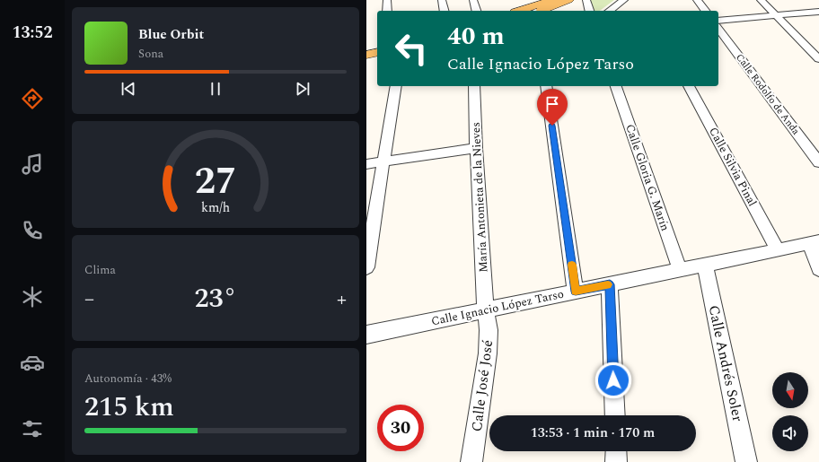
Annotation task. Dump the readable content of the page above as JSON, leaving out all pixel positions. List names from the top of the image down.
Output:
{
  "streets": {
    "street": [
      "Calle Rodolfo de Anda",
      "Calle Silvia Pinal",
      "Calle Gloria G. Marín",
      "María Antonieta de la Nieves",
      "Calle Ignacio López Tarso",
      "Calle Andrés Soler",
      "Calle José José"
    ]
  },
  "crossings": [
    ["Calle Silvia Pinal", "Calle Ignacio López Tarso"],
    ["Calle Gloria G. Marín", "Calle Ignacio López Tarso"],
    ["María Antonieta de la Nieves", "Calle Ignacio López Tarso"],
    ["María Antonieta de la Nieves", "Calle José José"],
    ["Calle Ignacio López Tarso", "Calle Andrés Soler"],
    ["Calle Ignacio López Tarso", "Calle José José"]
  ],
  "north": "bottom",
  "page": {
    "tabs": "13:52",
    "turn": ["40 m", "Calle Ignacio López Tarso"],
    "song": ["Blue Orbit", "Sona"],
    "tile": [
      "Clima",
      ["Autonomía · 43%", "215 km"]
    ],
    "heat": ["−", "23°", "+"],
    "limit": "30",
    "trip": "13:53 · 1 min · 170 m",
    "gauge": ["27", "km/h"]
  }
}
